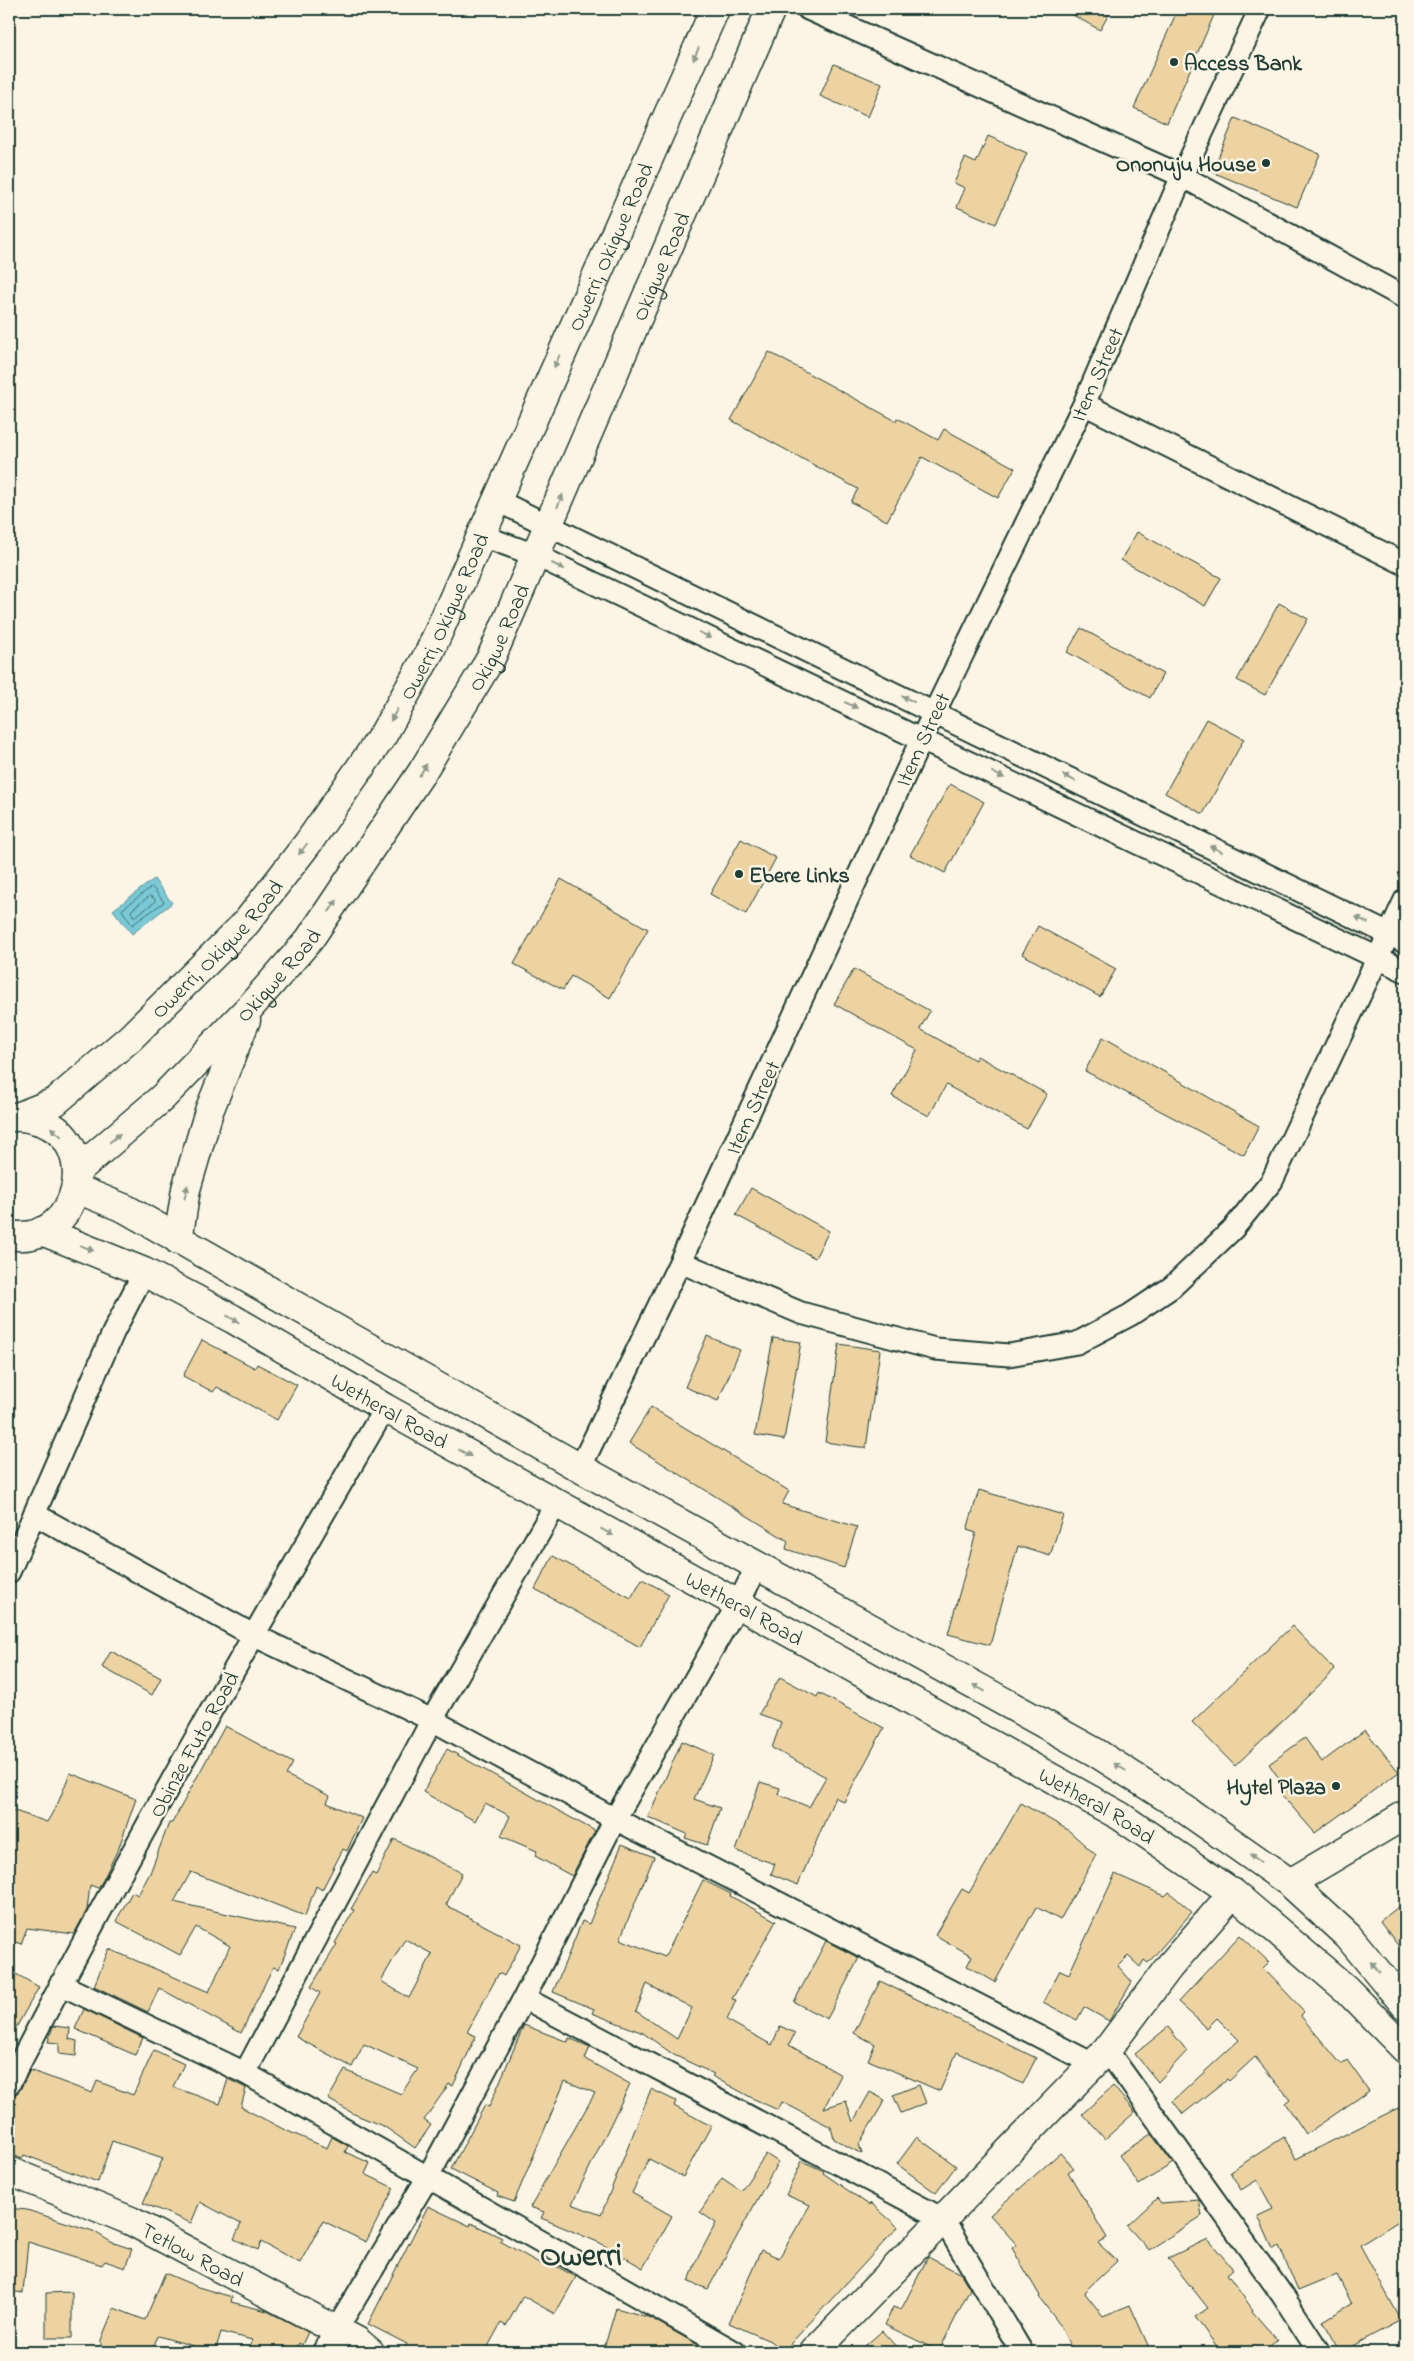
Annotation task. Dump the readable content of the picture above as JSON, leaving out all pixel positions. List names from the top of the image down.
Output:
{
  "streets": {
    "main road": [
      "Owerri, Okigwe Road",
      "Okigwe Road",
      "Wetheral Road",
      "Tetlow Road"
    ],
    "street": ["Item Street", "Obinze Futo Road"]
  },
  "crossings": [
    ["Okigwe Road", "Wetheral Road"],
    ["Item Street", "Wetheral Road"],
    ["Wetheral Road", "Obinze Futo Road"]
  ],
  "one_way": ["Owerri, Okigwe Road", "Okigwe Road"],
  "districts": ["Owerri"],
  "places": [
    "Access Bank",
    "Ononuju House",
    "Ebere Links",
    "Hytel Plaza"
  ]
}
